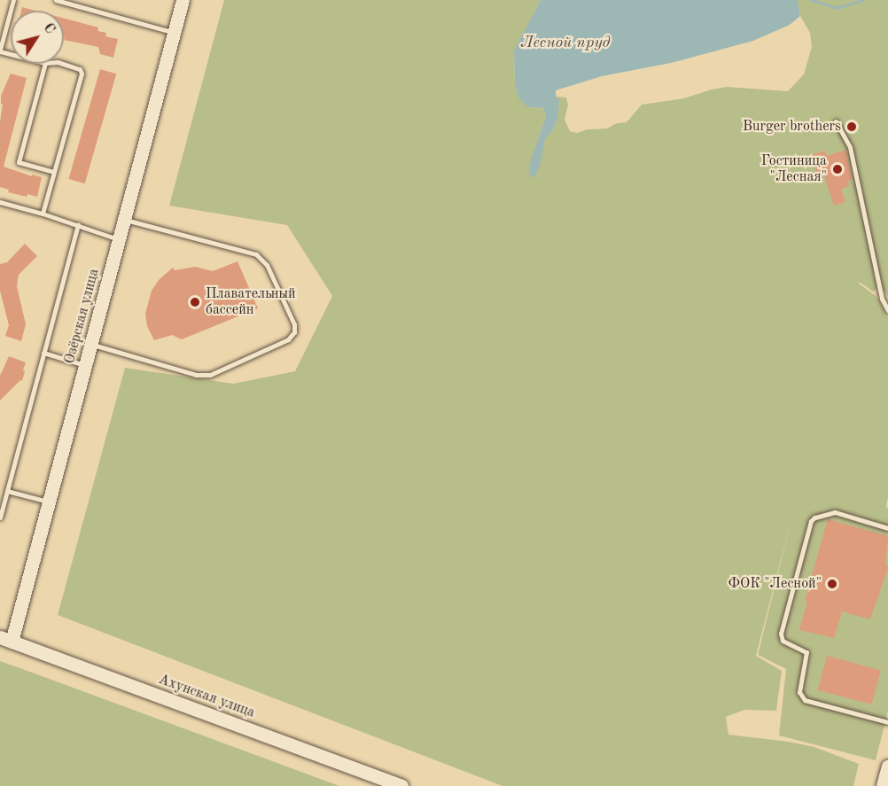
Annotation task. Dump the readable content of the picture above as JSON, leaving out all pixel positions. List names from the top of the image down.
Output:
{
  "streets": {
    "main road": ["Озёрская улица", "Ахунская улица"]
  },
  "crossings": [
    ["Озёрская улица", "Ахунская улица"]
  ],
  "water": ["Лесной пруд"],
  "places": [
    "Burger brothers",
    "Гостиница \"Лесная\"",
    "Плавательный бассейн",
    "ФОК \"Лесной\""
  ],
  "north": "top right"
}
